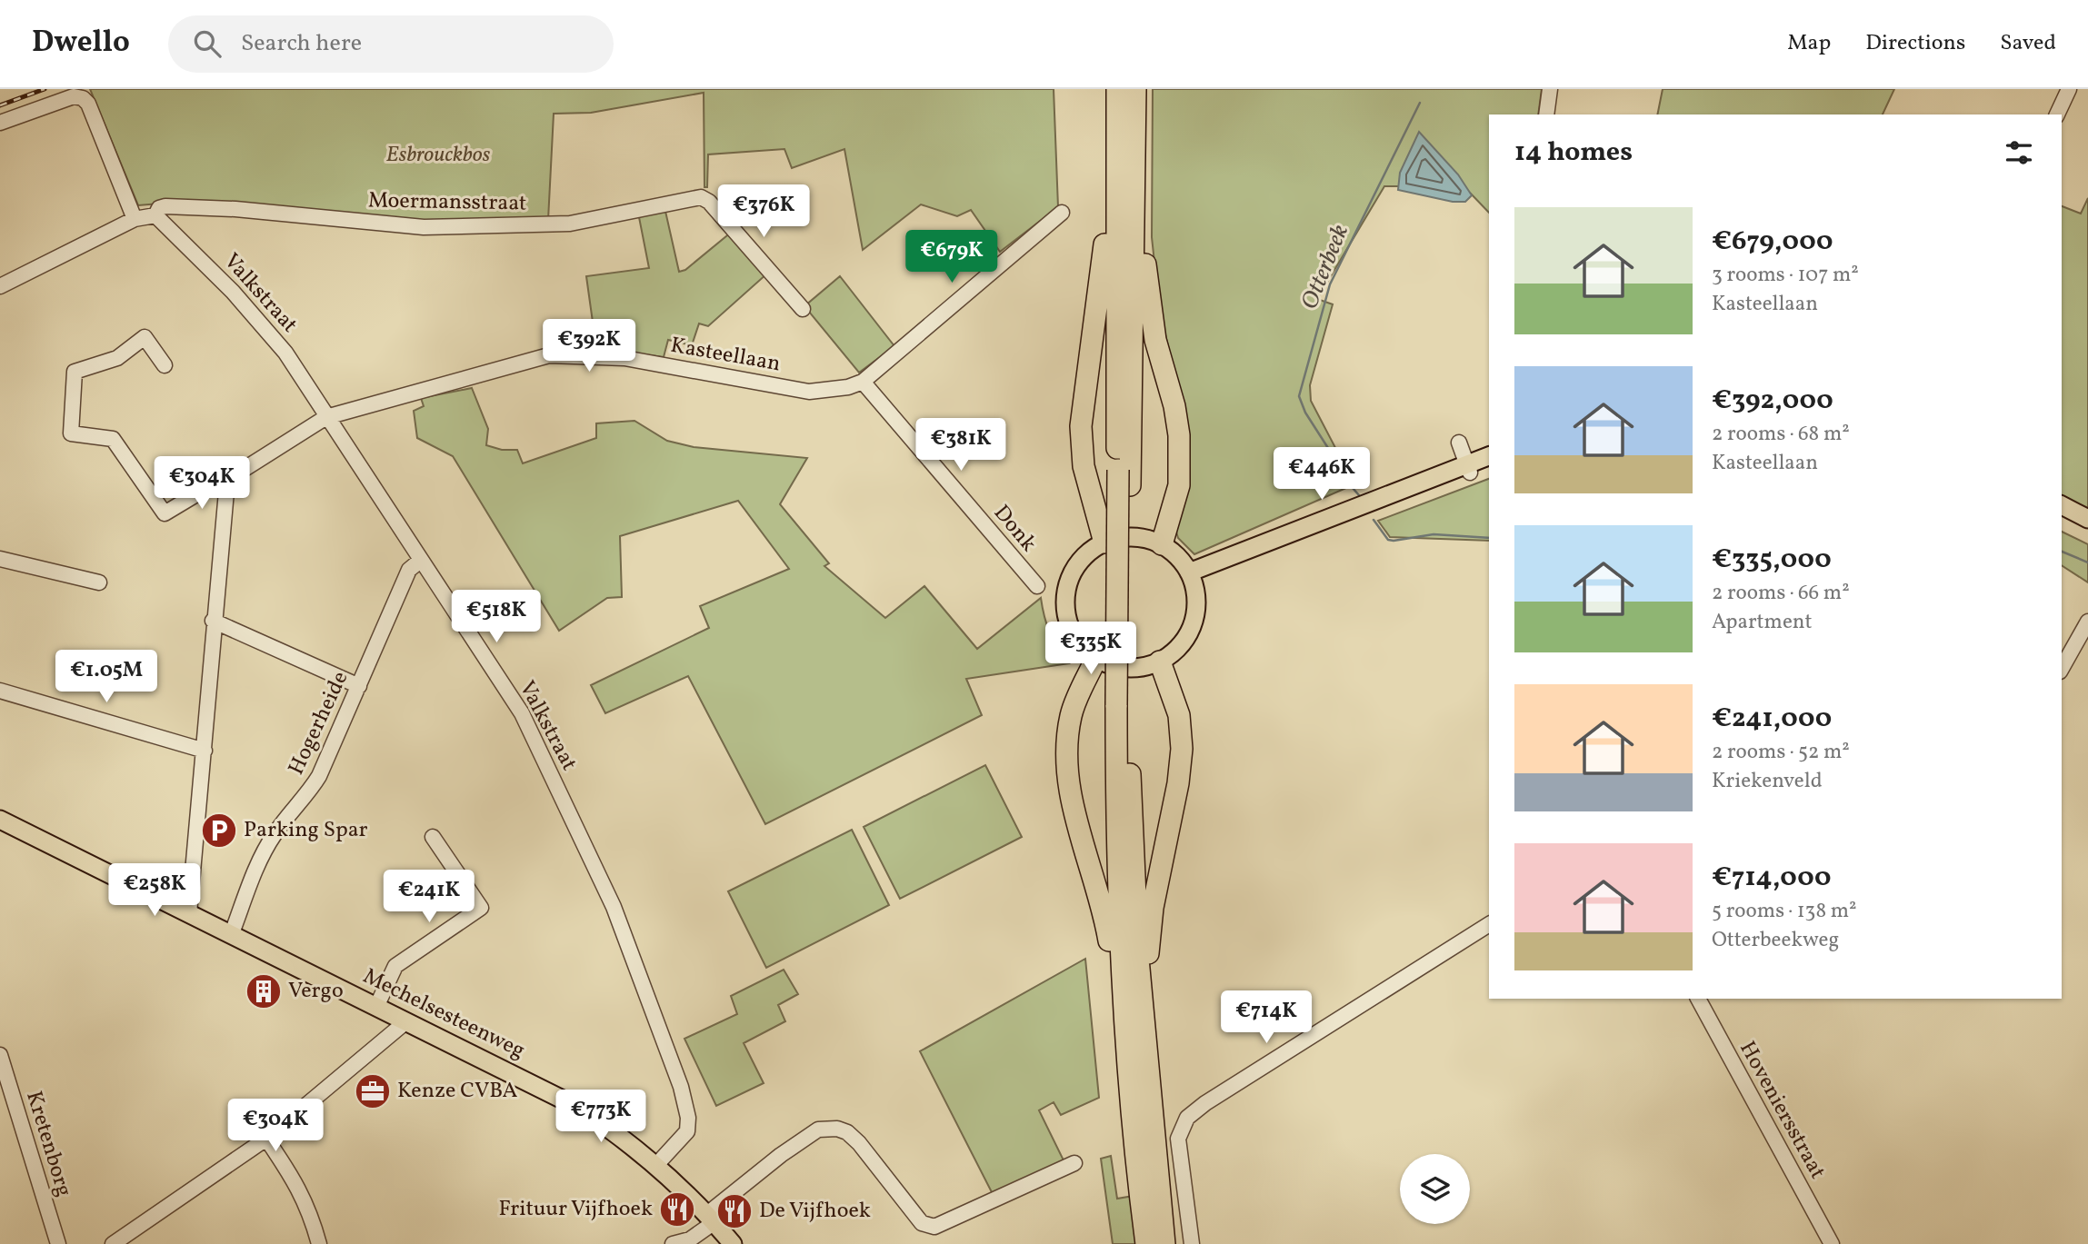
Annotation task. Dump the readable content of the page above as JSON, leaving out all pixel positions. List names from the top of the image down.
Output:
{
  "streets": {
    "main road": ["Mechelsesteenweg"],
    "street": [
      "Moermansstraat",
      "Valkstraat",
      "Kasteellaan",
      "Donk",
      "Hogerheide",
      "Hoveniersstraat",
      "Kretenborg"
    ]
  },
  "crossings": [
    ["Moermansstraat", "Valkstraat"],
    ["Valkstraat", "Kasteellaan"],
    ["Valkstraat", "Hogerheide"],
    ["Valkstraat", "Mechelsesteenweg"],
    ["Kasteellaan", "Donk"],
    ["Hogerheide", "Mechelsesteenweg"]
  ],
  "water": ["Otterbeek"],
  "parks": ["Esbrouckbos"],
  "places": {
    "parking": ["Parking Spar"],
    "building": ["Vergo"],
    "office": ["Kenze CVBA"],
    "restaurant": ["Frituur Vijfhoek", "De Vijfhoek"]
  },
  "page": {
    "header": "Dwello",
    "search": "Search here",
    "nav": ["Map", "Directions", "Saved"],
    "heading": "14 homes",
    "price": [
      "€376K",
      "€679K",
      "€392K",
      "€381K",
      "€446K",
      "€304K",
      "€518K",
      "€335K",
      "€1.05M",
      "€258K",
      "€241K",
      "€714K",
      "€773K",
      "€304K"
    ],
    "list": [
      {
        "name": "€679,000",
        "note": "3 rooms · 107 m² · Kasteellaan"
      },
      {
        "name": "€392,000",
        "note": "2 rooms · 68 m² · Kasteellaan"
      },
      {
        "name": "€335,000",
        "note": "2 rooms · 66 m² · Apartment"
      },
      {
        "name": "€241,000",
        "note": "2 rooms · 52 m² · Kriekenveld"
      },
      {
        "name": "€714,000",
        "note": "5 rooms · 138 m² · Otterbeekweg"
      }
    ]
  }
}
